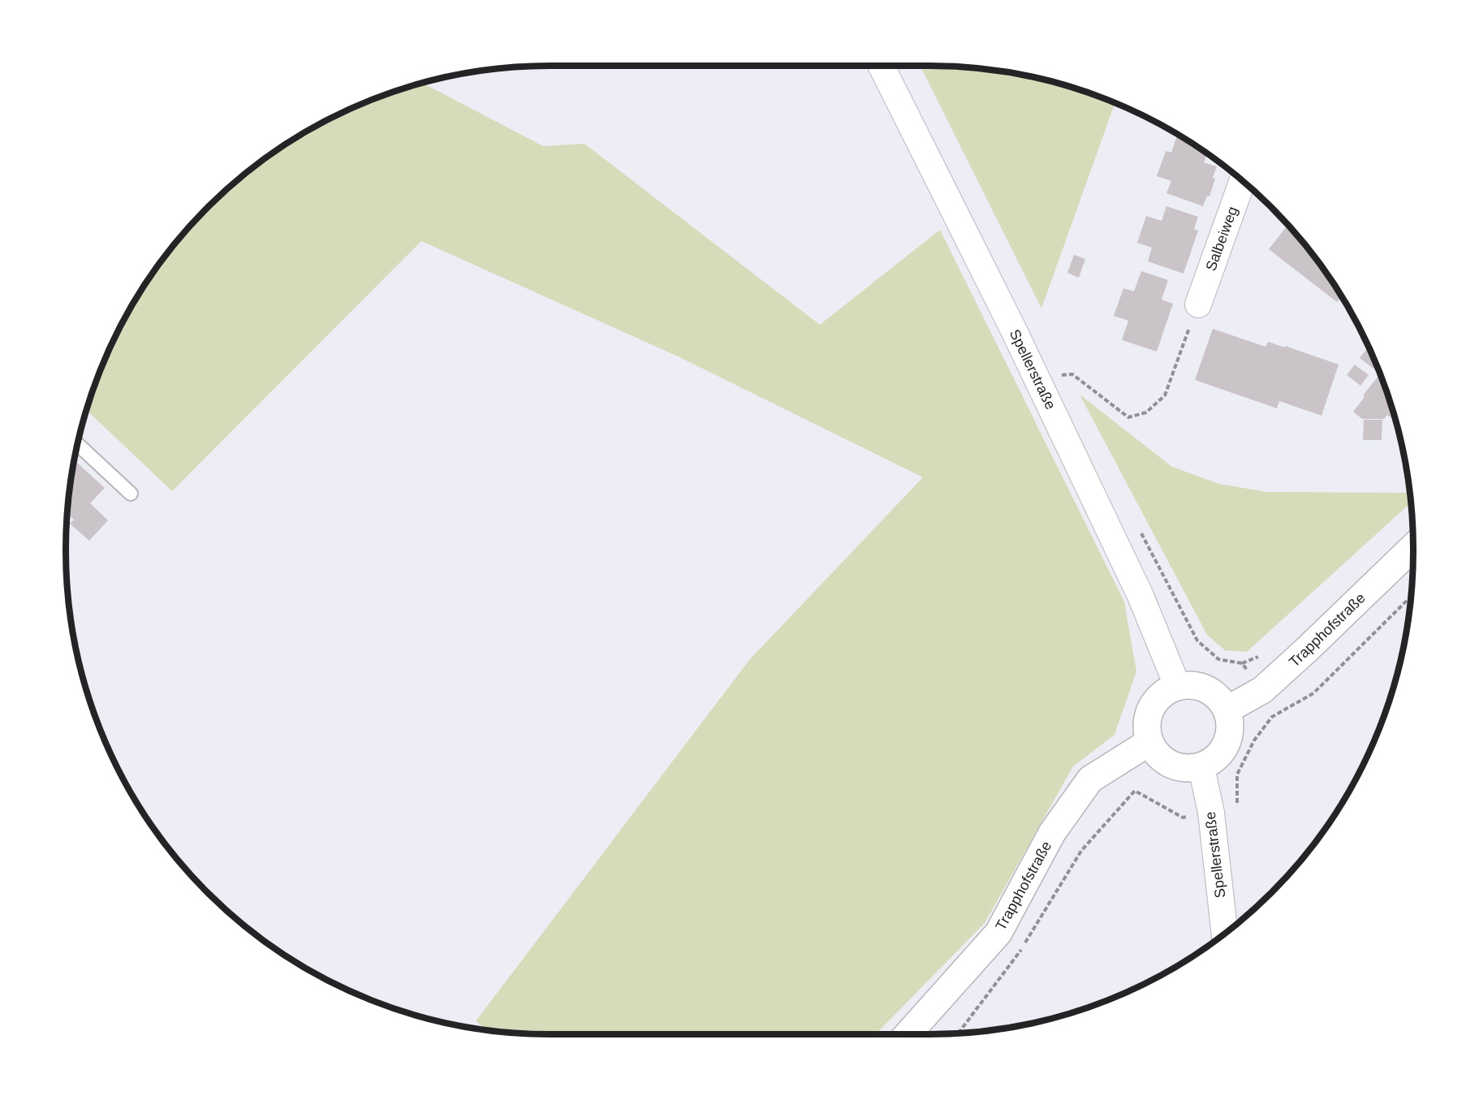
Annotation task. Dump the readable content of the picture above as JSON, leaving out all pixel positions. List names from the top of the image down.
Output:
{
  "streets": {
    "street": ["Salbeiweg", "Spellerstraße", "Trapphofstraße"]
  },
  "crossings": [
    ["Spellerstraße", "Trapphofstraße"]
  ]
}
